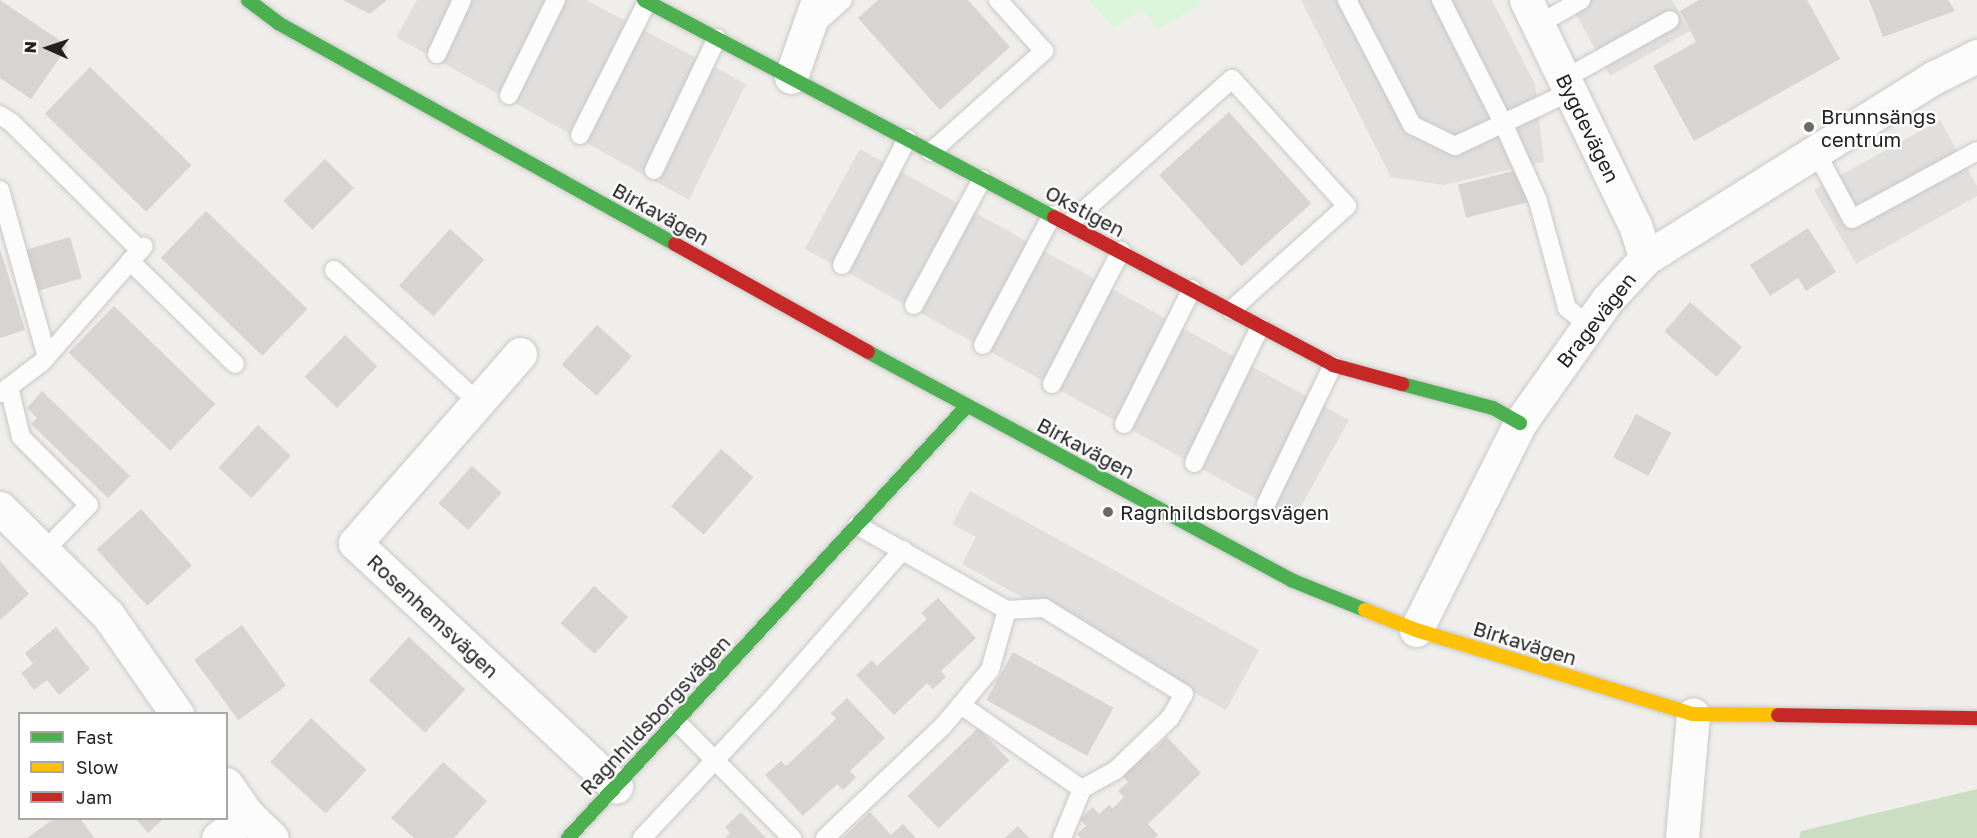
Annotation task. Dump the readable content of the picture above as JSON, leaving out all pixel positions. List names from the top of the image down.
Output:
{
  "streets": {
    "street": [
      "Bygdevägen",
      "Okstigen",
      "Birkavägen",
      "Bragevägen",
      "Rosenhemsvägen",
      "Ragnhildsborgsvägen"
    ]
  },
  "crossings": [
    ["Bygdevägen", "Bragevägen"],
    ["Okstigen", "Bragevägen"],
    ["Birkavägen", "Bragevägen"],
    ["Birkavägen", "Ragnhildsborgsvägen"],
    ["Rosenhemsvägen", "Ragnhildsborgsvägen"]
  ],
  "places": ["Brunnsängs centrum", "Ragnhildsborgsvägen"],
  "legend": ["Fast", "Slow", "Jam"],
  "north": "left"
}
